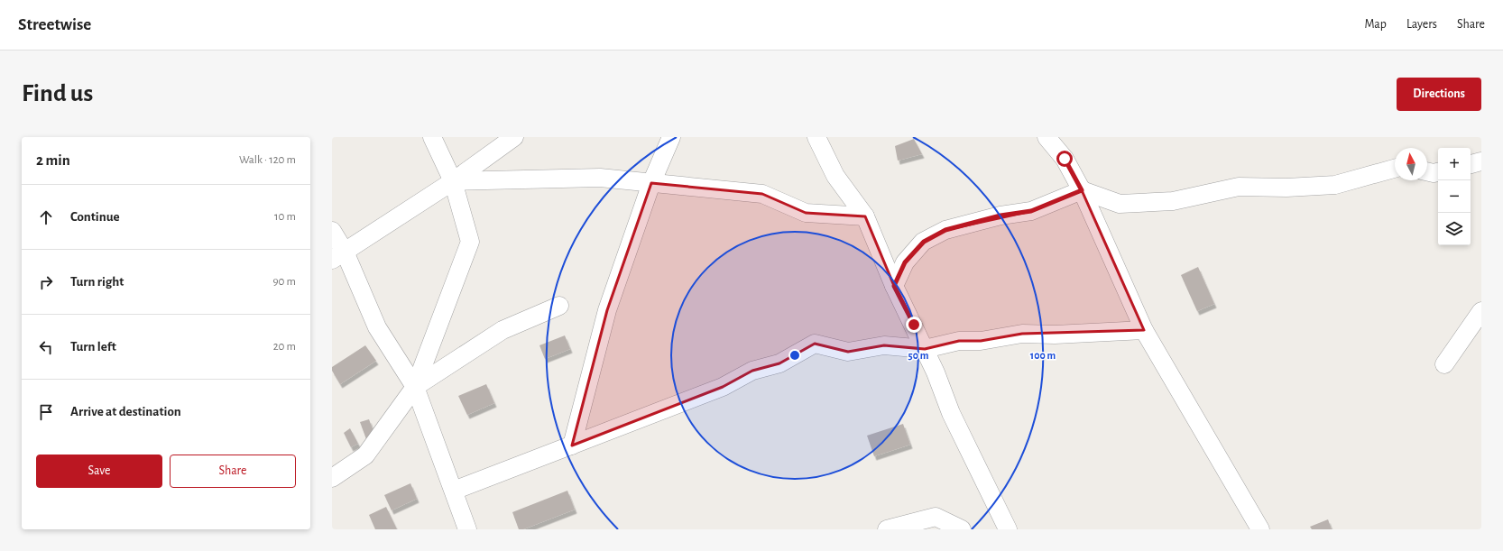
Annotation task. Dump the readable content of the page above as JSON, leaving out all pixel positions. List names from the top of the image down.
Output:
{
  "north": "top",
  "page": {
    "header": "Streetwise",
    "nav": ["Map", "Layers", "Share"],
    "buttons": [
      "Directions",
      ["Save", "Share"]
    ],
    "title": "Find us",
    "heading": ["2 min", "Walk · 120 m"],
    "map_buttons": ["+", "−"],
    "list": [
      ["Continue", "10 m"],
      ["Turn right", "90 m"],
      ["Turn left", "20 m"],
      "Arrive at destination"
    ]
  },
  "rings": ["50 m", "100 m"]
}
